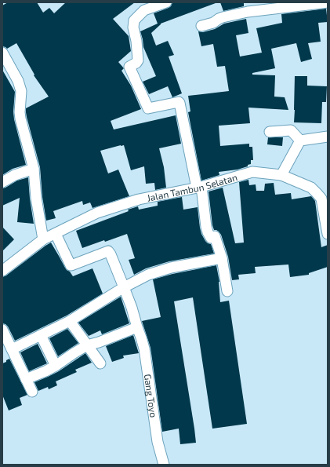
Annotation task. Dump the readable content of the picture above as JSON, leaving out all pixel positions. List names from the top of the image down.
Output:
{
  "streets": {
    "street": ["Jalan Tambun Selatan", "Gang Toyo"]
  },
  "crossings": [
    ["Jalan Tambun Selatan", "Gang Toyo"]
  ]
}
